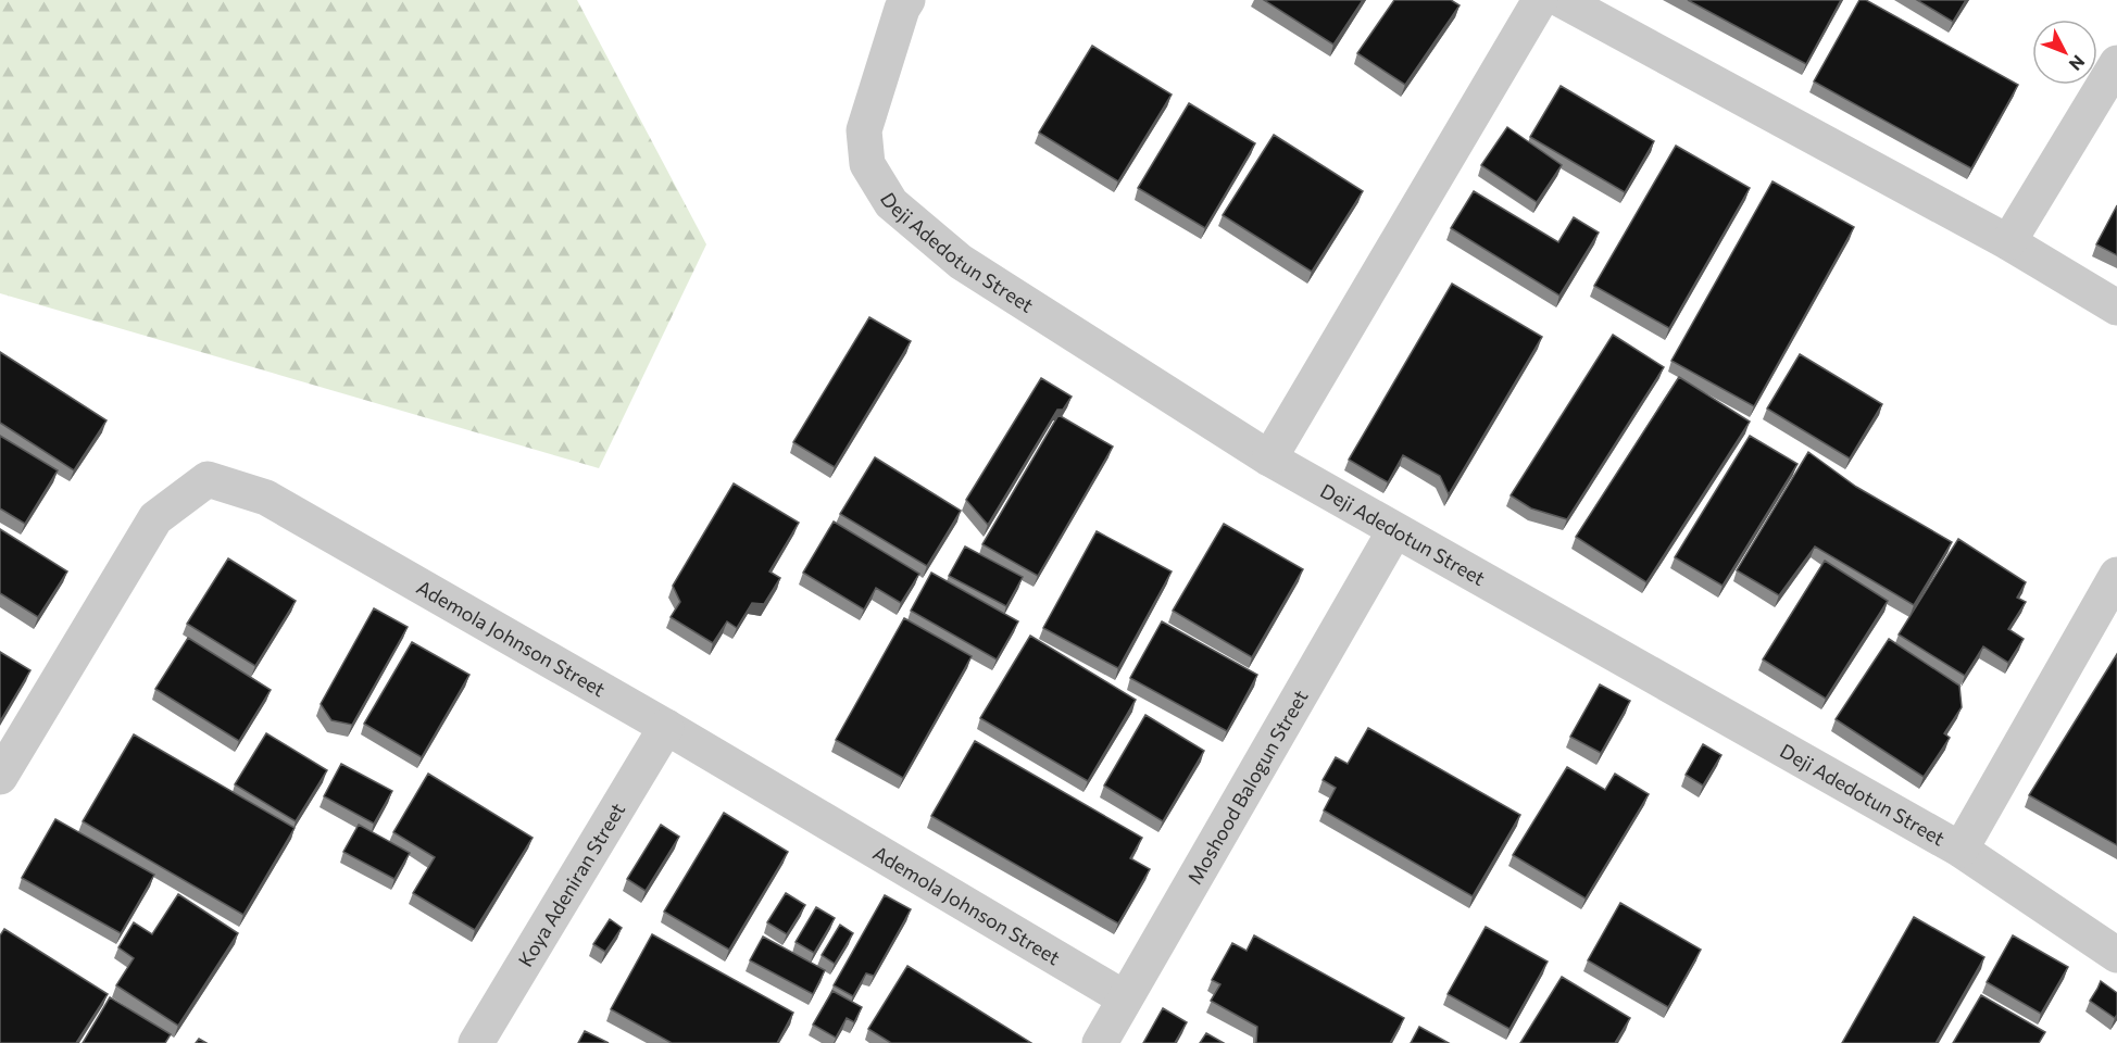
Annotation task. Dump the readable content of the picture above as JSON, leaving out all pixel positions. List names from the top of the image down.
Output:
{
  "streets": {
    "street": [
      "Deji Adedotun Street",
      "Ademola Johnson Street",
      "Moshood Balogun Street",
      "Koya Adeniran Street"
    ]
  },
  "crossings": [
    ["Deji Adedotun Street", "Moshood Balogun Street"],
    ["Ademola Johnson Street", "Moshood Balogun Street"],
    ["Ademola Johnson Street", "Koya Adeniran Street"]
  ],
  "north": "bottom right"
}
